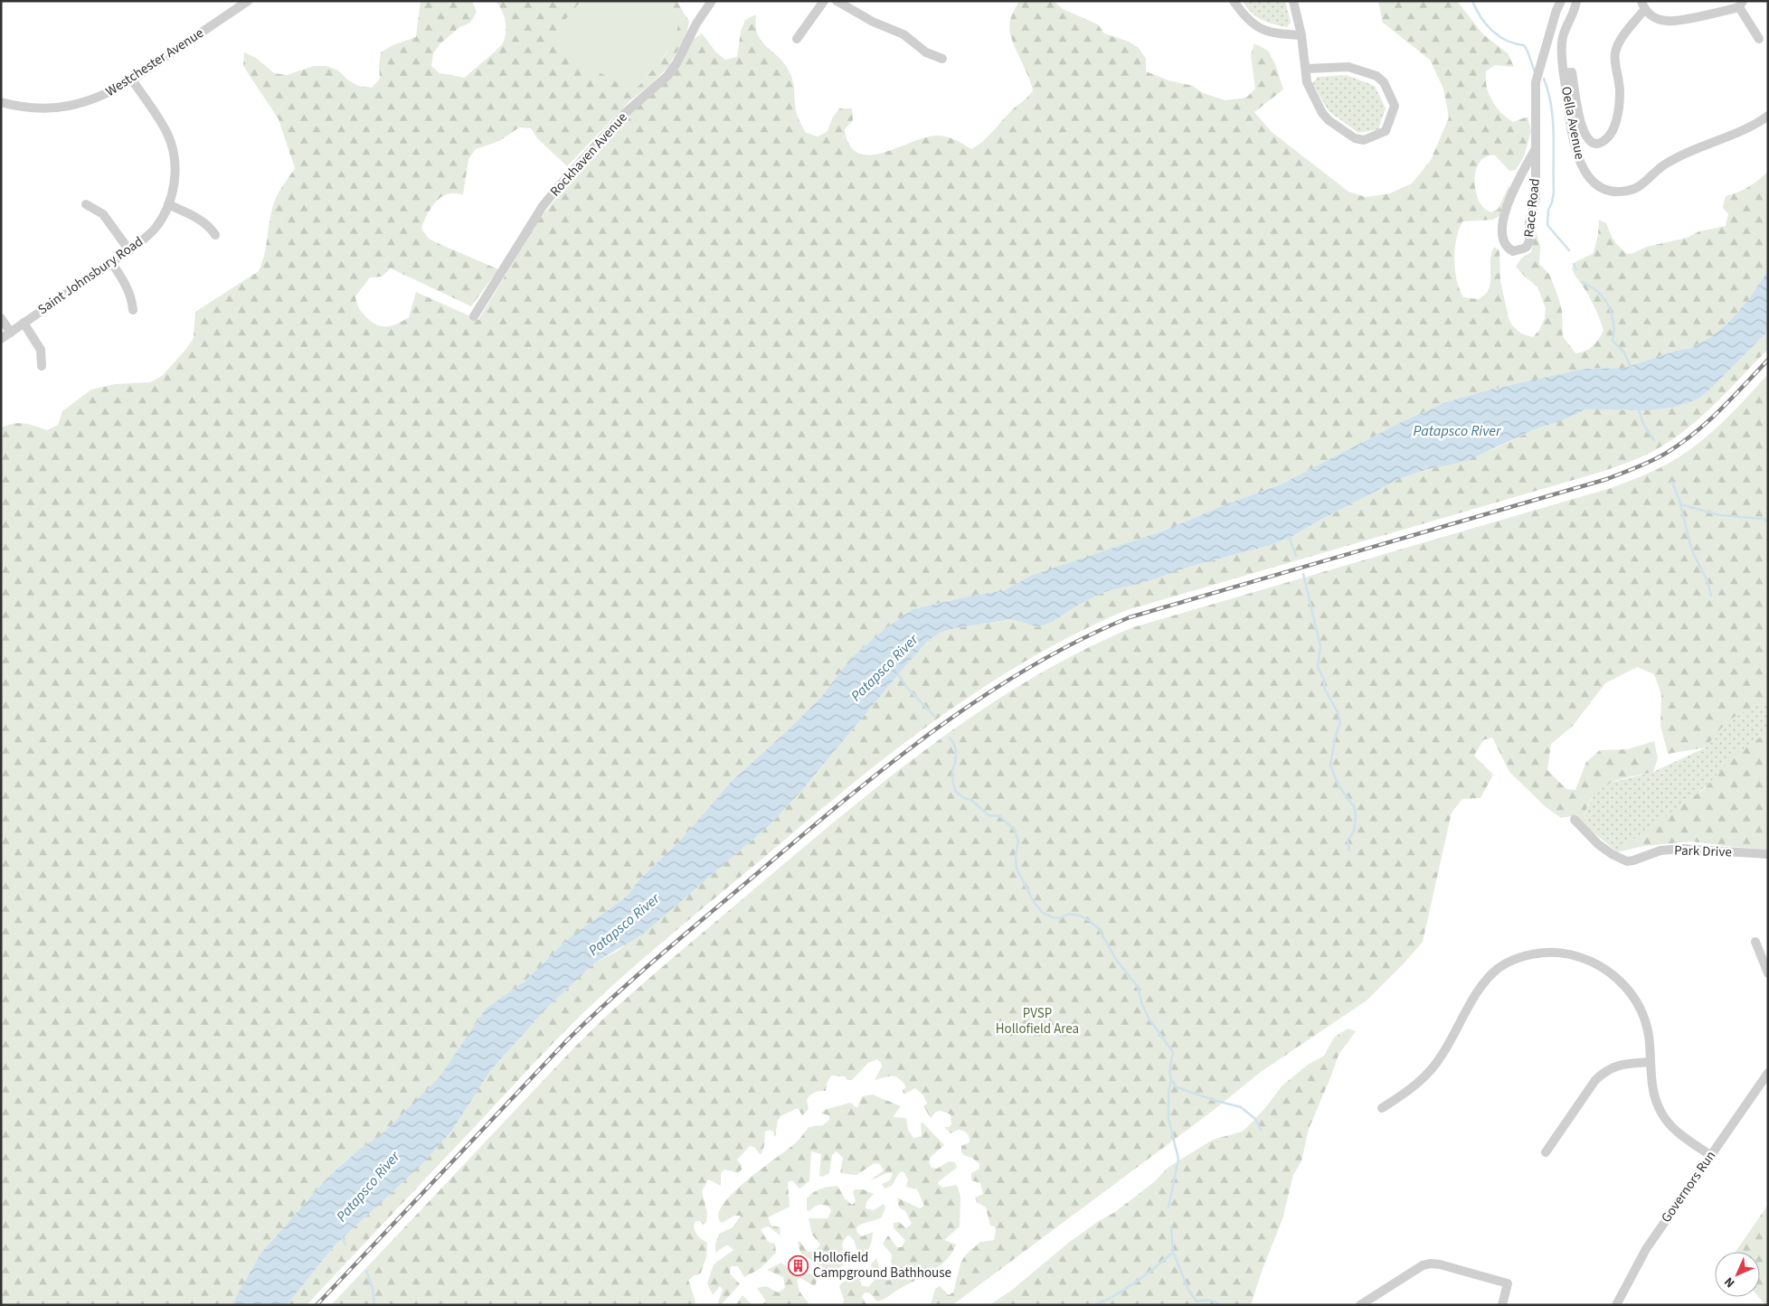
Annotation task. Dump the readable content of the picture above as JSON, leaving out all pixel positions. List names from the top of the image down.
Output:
{
  "streets": {
    "street": [
      "Westchester Avenue",
      "Oella Avenue",
      "Rockhaven Avenue",
      "Race Road",
      "Saint Johnsbury Road",
      "Park Drive",
      "Governors Run"
    ]
  },
  "crossings": [
    ["Westchester Avenue", "Saint Johnsbury Road"]
  ],
  "water": ["Patapsco River"],
  "parks": ["PVSP Hollofield Area"],
  "places": {
    "building": ["Hollofield Campground Bathhouse"]
  },
  "north": "bottom left"
}
